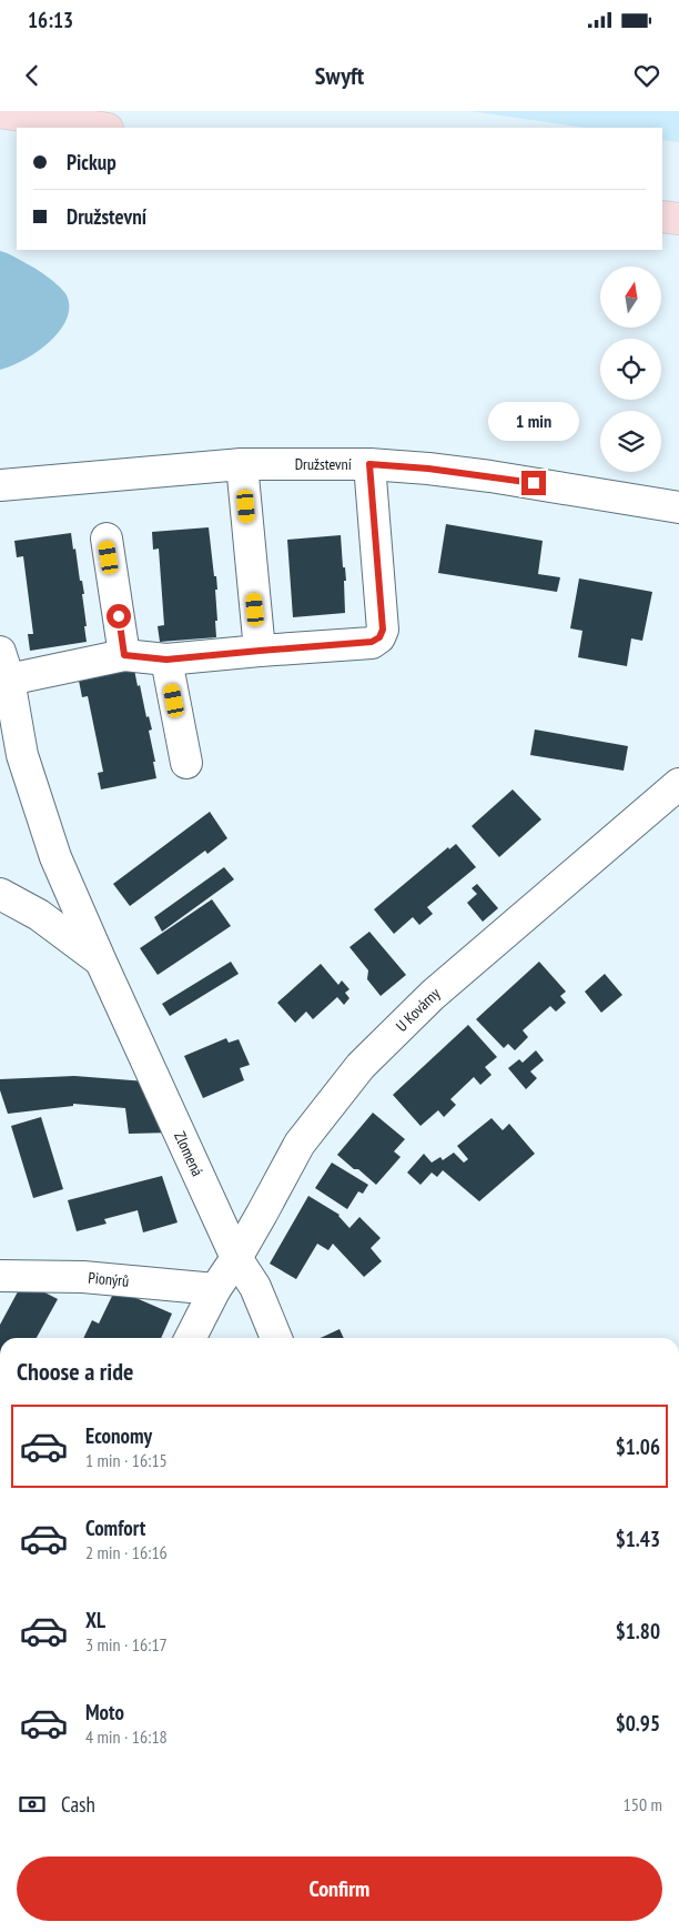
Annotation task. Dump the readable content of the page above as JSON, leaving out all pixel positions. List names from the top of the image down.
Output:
{
  "streets": {
    "street": [
      "Družstevní",
      "U Kovárny",
      "Zlomená",
      "Pionýrů"
    ]
  },
  "crossings": [
    ["U Kovárny", "Zlomená"],
    ["U Kovárny", "Pionýrů"]
  ],
  "north": "top",
  "page": {
    "status": "16:13",
    "header": "Swyft",
    "banner": ["Pickup", "Družstevní"],
    "bubble": "1 min",
    "heading": "Choose a ride",
    "list": [
      {
        "name": "Economy",
        "note": "1 min · 16:15",
        "value": "$1.06"
      },
      {
        "name": "Comfort",
        "note": "2 min · 16:16",
        "value": "$1.43"
      },
      {
        "name": "XL",
        "note": "3 min · 16:17",
        "value": "$1.80"
      },
      {
        "name": "Moto",
        "note": "4 min · 16:18",
        "value": "$0.95"
      }
    ],
    "pay": ["Cash", "150 m"],
    "buttons": "Confirm"
  }
}
